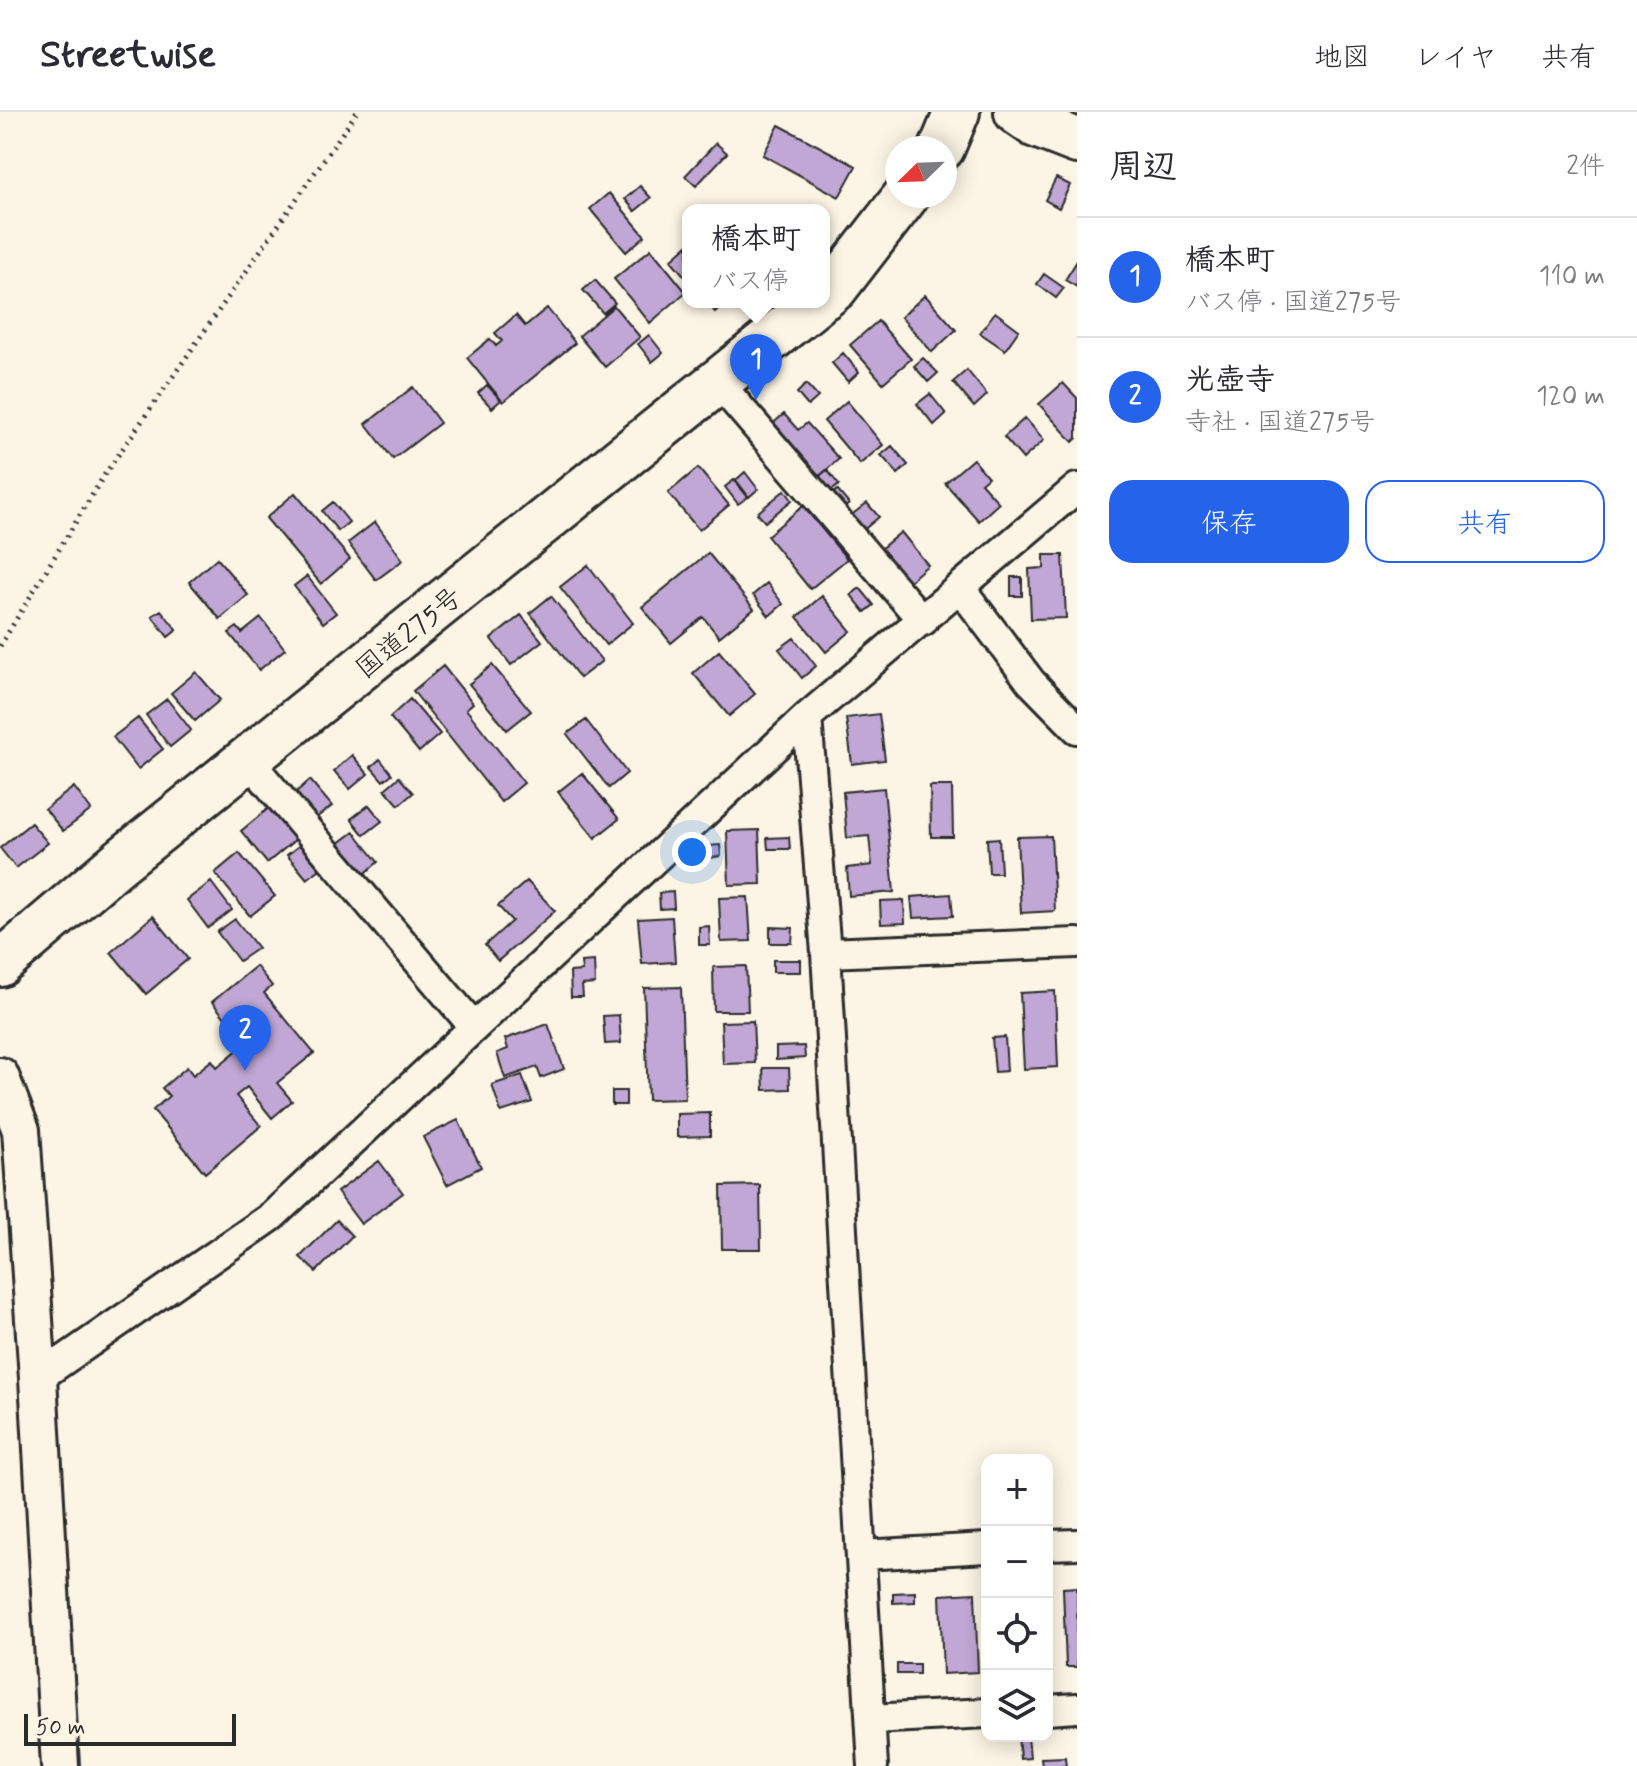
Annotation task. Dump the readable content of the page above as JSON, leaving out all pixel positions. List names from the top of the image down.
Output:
{
  "streets": {
    "highway": ["国道275号"]
  },
  "scale_bar": "50 m",
  "north": "bottom left",
  "page": {
    "header": "Streetwise",
    "nav": ["地図", "レイヤ", "共有"],
    "heading": ["周辺", "2件"],
    "popup": ["橋本町", "バス停"],
    "list": [
      {
        "mark": "1",
        "name": "橋本町",
        "note": "バス停 · 国道275号",
        "value": "110 m"
      },
      {
        "mark": "2",
        "name": "光壺寺",
        "note": "寺社 · 国道275号",
        "value": "120 m"
      }
    ],
    "pins": ["1", "2"],
    "buttons": ["保存", "共有"],
    "map_buttons": ["+", "−"],
    "scale": "50 m"
  }
}
